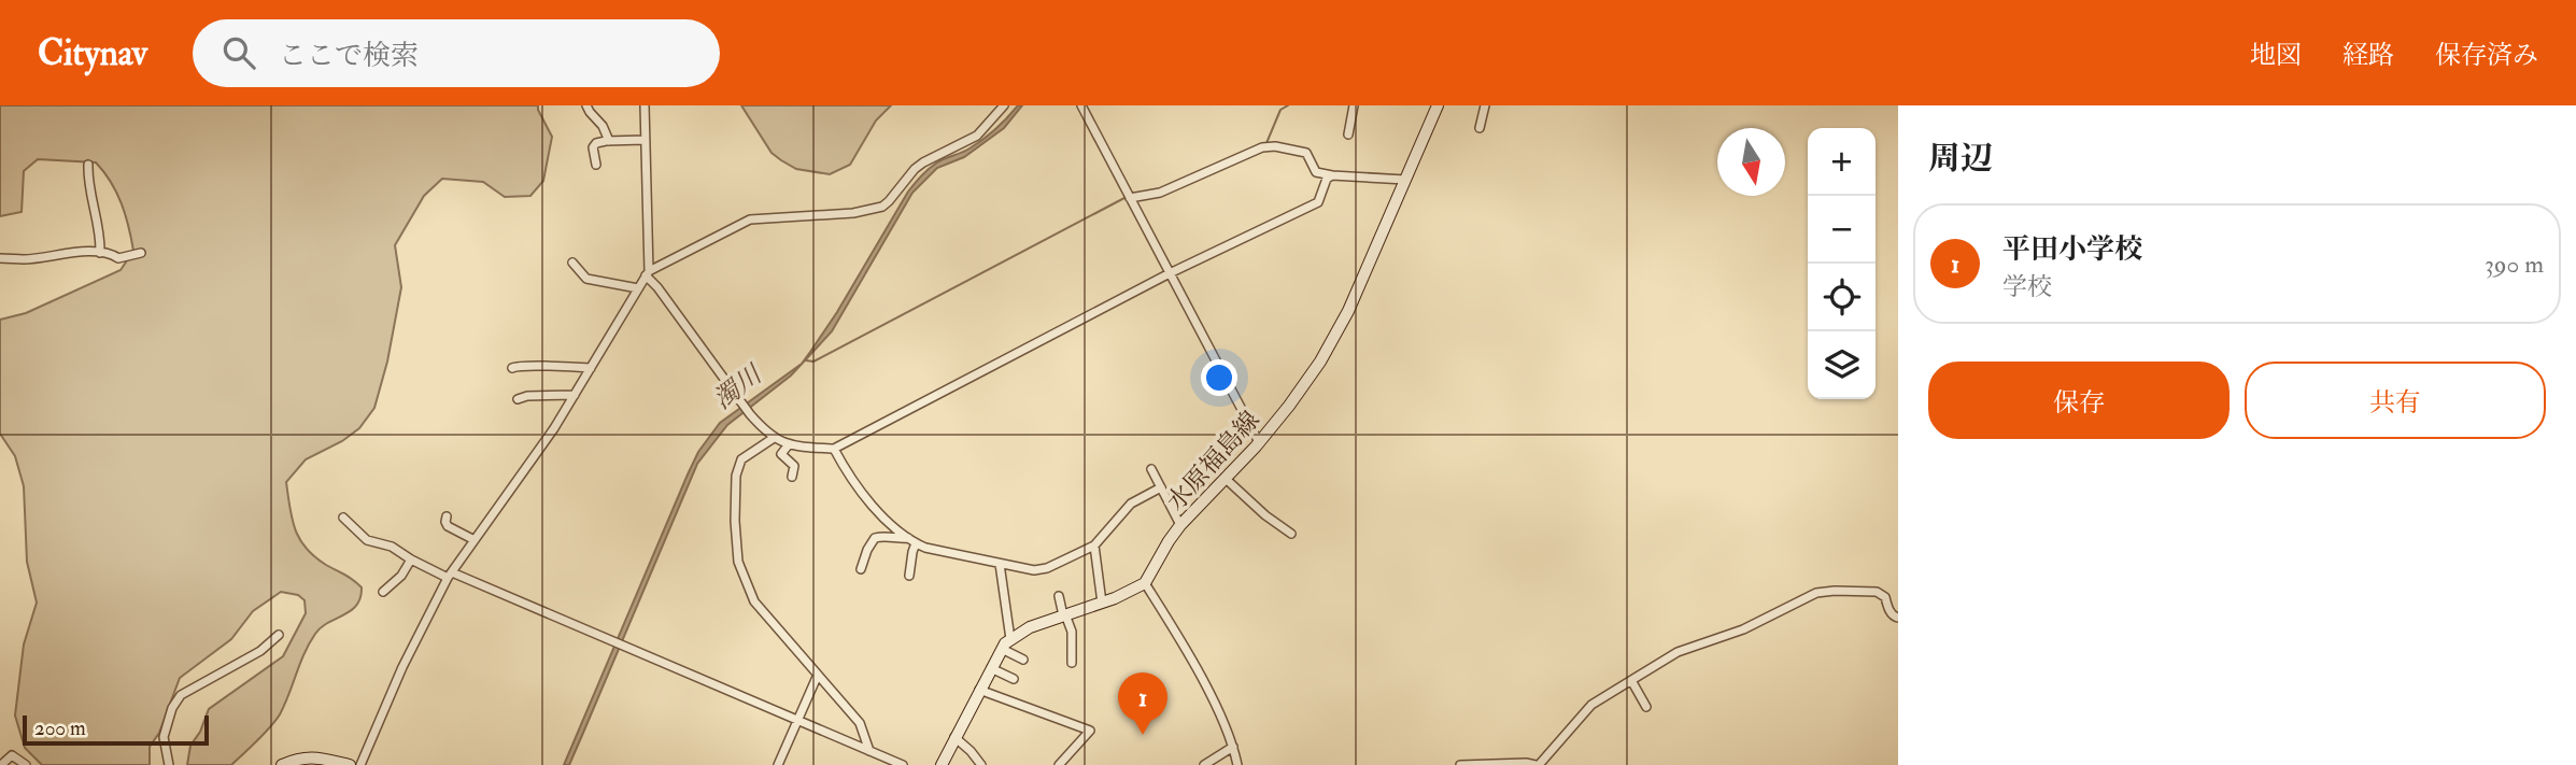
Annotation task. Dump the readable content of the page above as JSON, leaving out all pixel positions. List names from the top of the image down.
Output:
{
  "streets": {
    "main road": ["水原福島線"]
  },
  "water": ["濁川"],
  "scale_bar": "200 m",
  "north": "bottom",
  "page": {
    "header": "Citynav",
    "search": "ここで検索",
    "nav": ["地図", "経路", "保存済み"],
    "heading": "周辺",
    "map_buttons": ["+", "−"],
    "list": [
      {
        "mark": "1",
        "name": "平田小学校",
        "note": "学校",
        "value": "390 m"
      }
    ],
    "buttons": ["保存", "共有"],
    "pins": "1",
    "scale": "200 m"
  }
}
